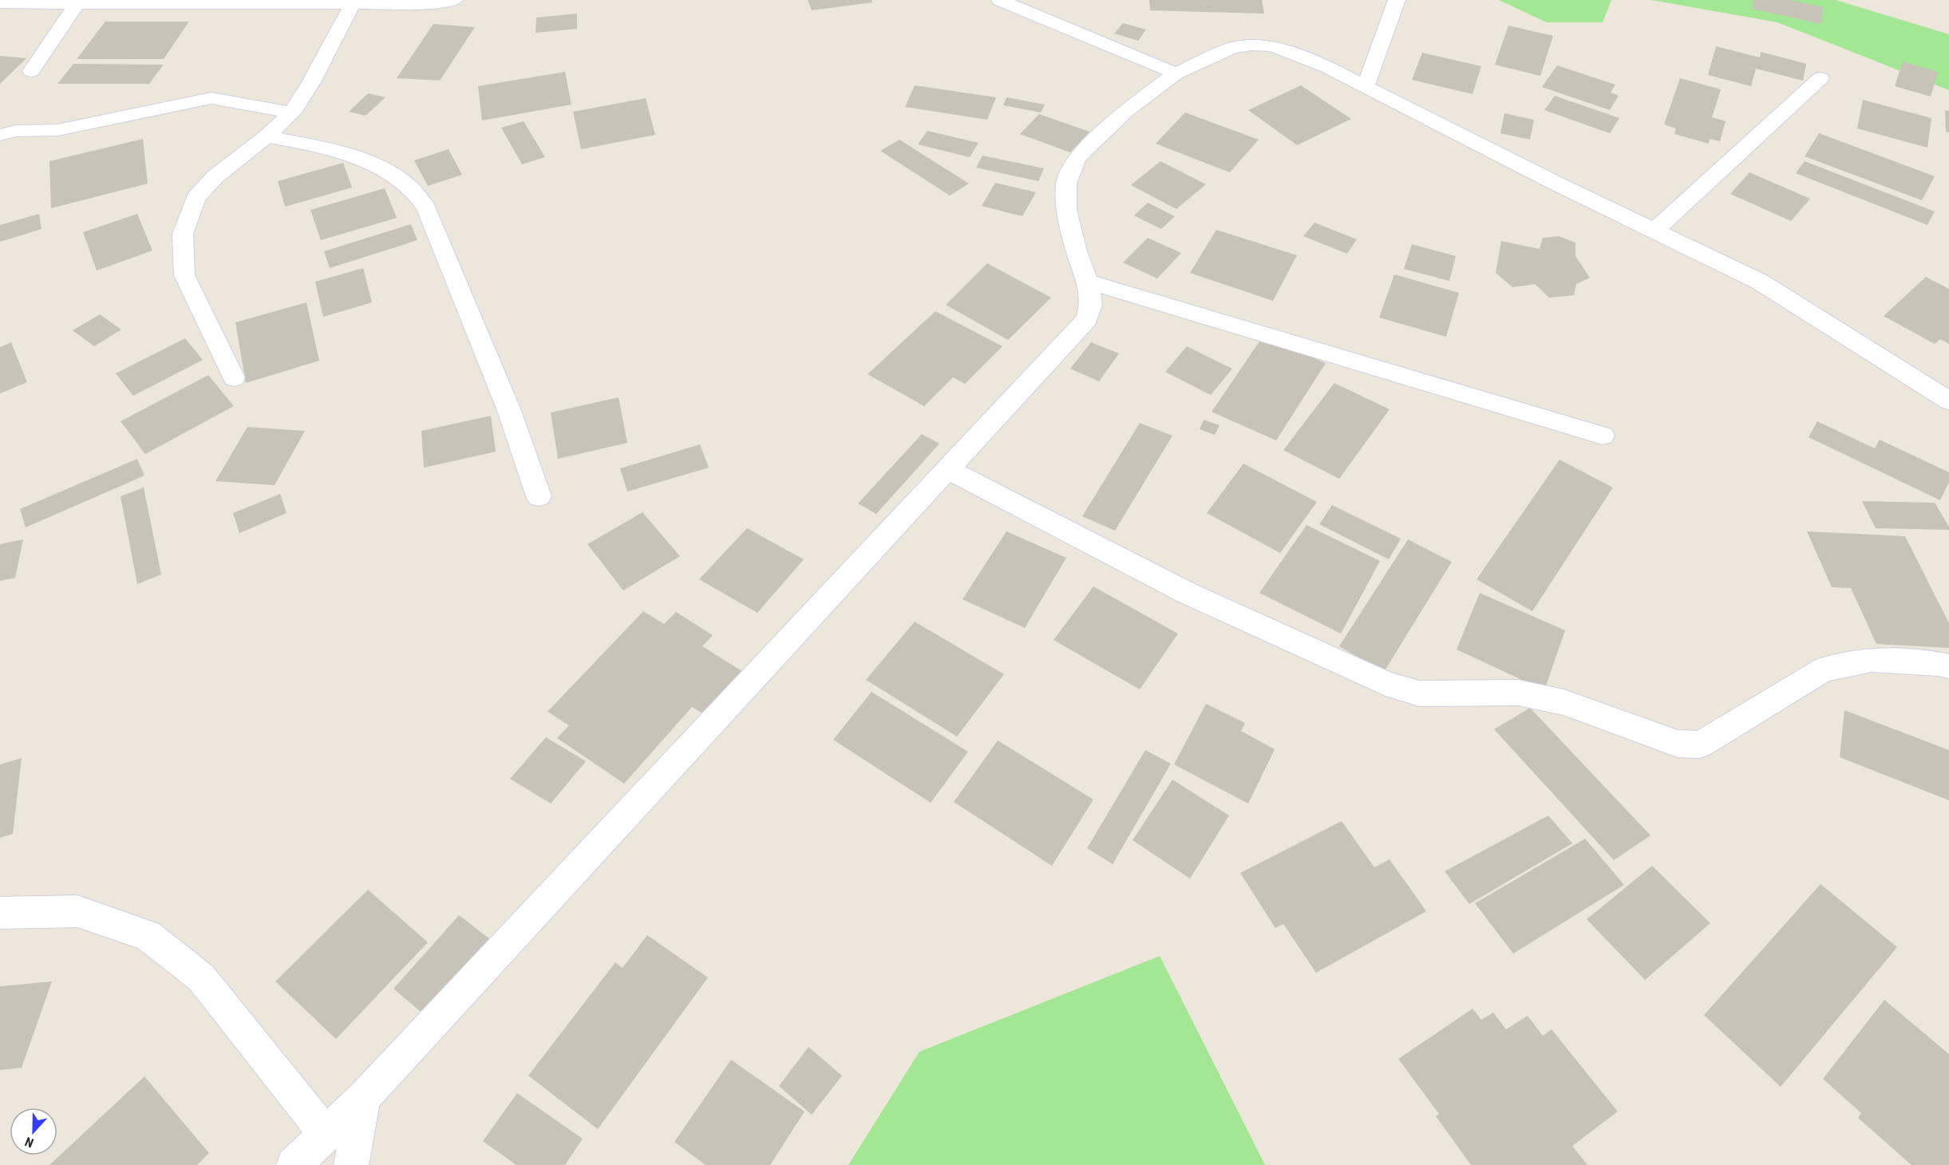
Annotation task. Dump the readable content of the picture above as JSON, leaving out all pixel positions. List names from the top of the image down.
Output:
{
  "north": "bottom"
}
